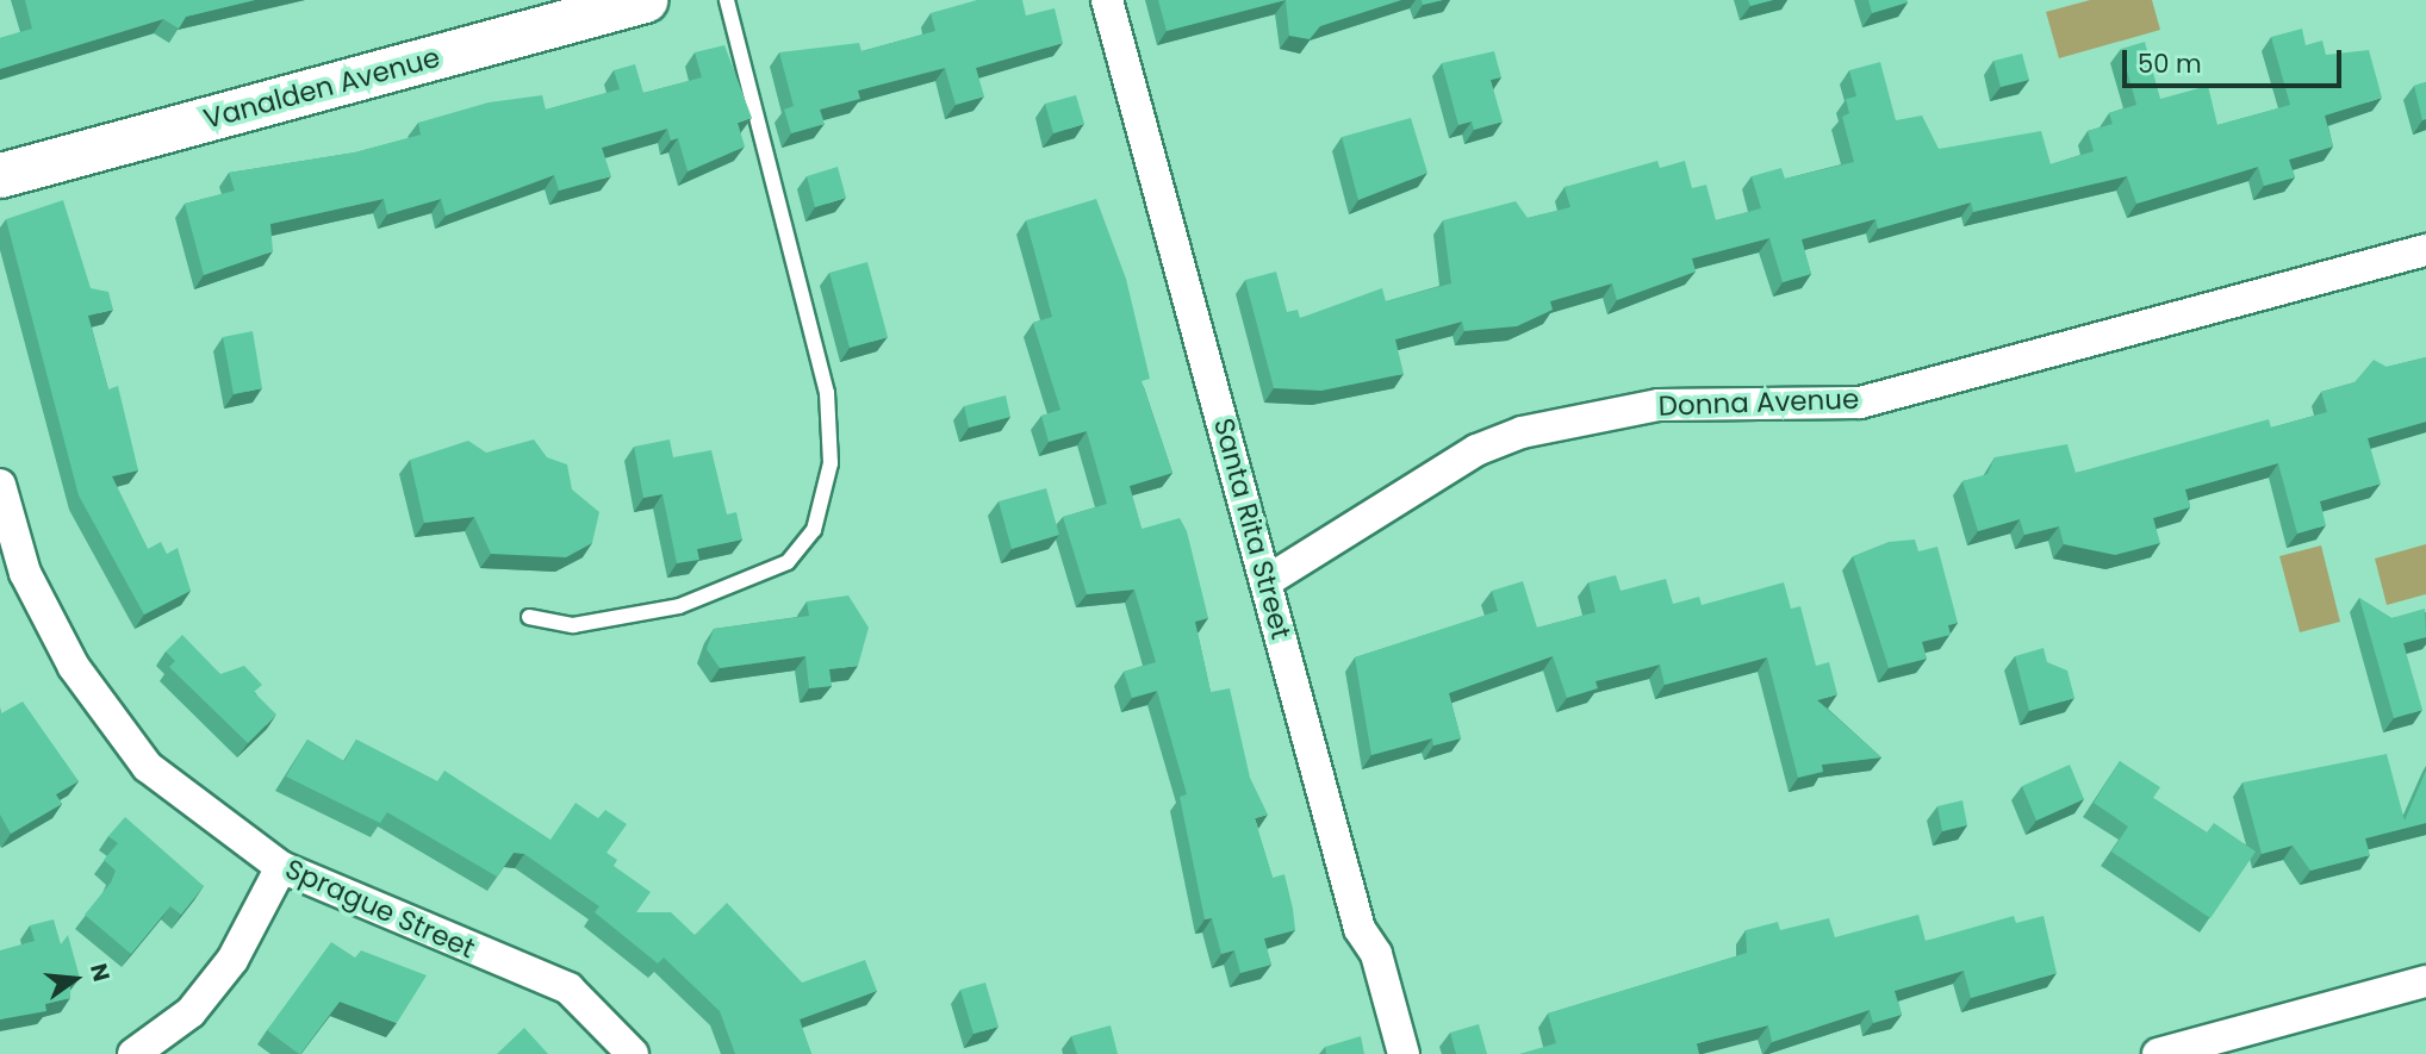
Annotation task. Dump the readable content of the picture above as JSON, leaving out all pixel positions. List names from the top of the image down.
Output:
{
  "streets": {
    "main road": ["Vanalden Avenue"],
    "street": ["Donna Avenue", "Santa Rita Street", "Sprague Street"]
  },
  "crossings": [
    ["Donna Avenue", "Santa Rita Street"]
  ],
  "scale_bar": "50 m",
  "north": "right"
}
